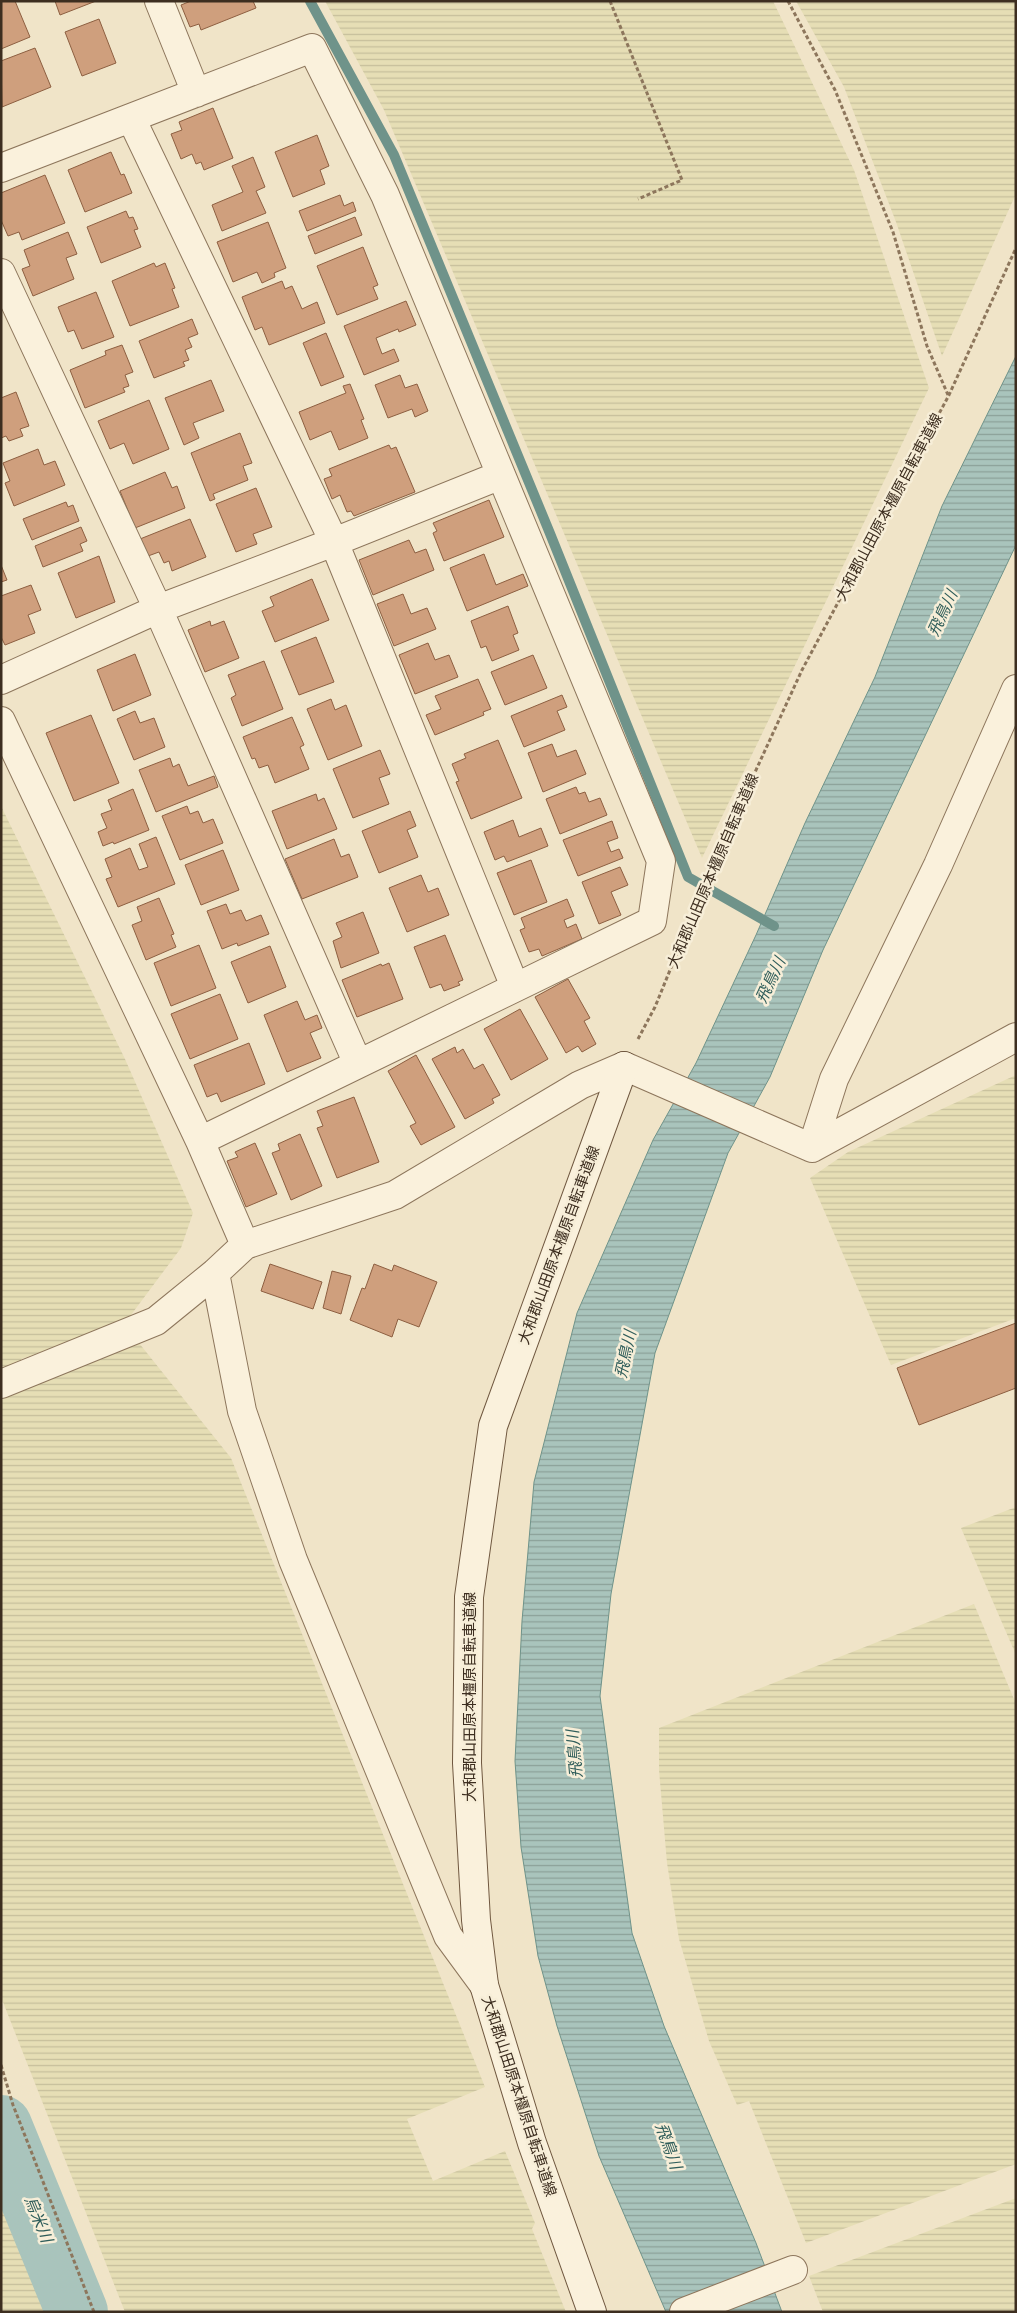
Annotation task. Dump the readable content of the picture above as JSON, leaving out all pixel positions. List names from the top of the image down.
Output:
{
  "streets": {
    "street": ["大和郡山田原本橿原自転車道線"]
  },
  "water": ["飛鳥川", "烏米川"]
}
